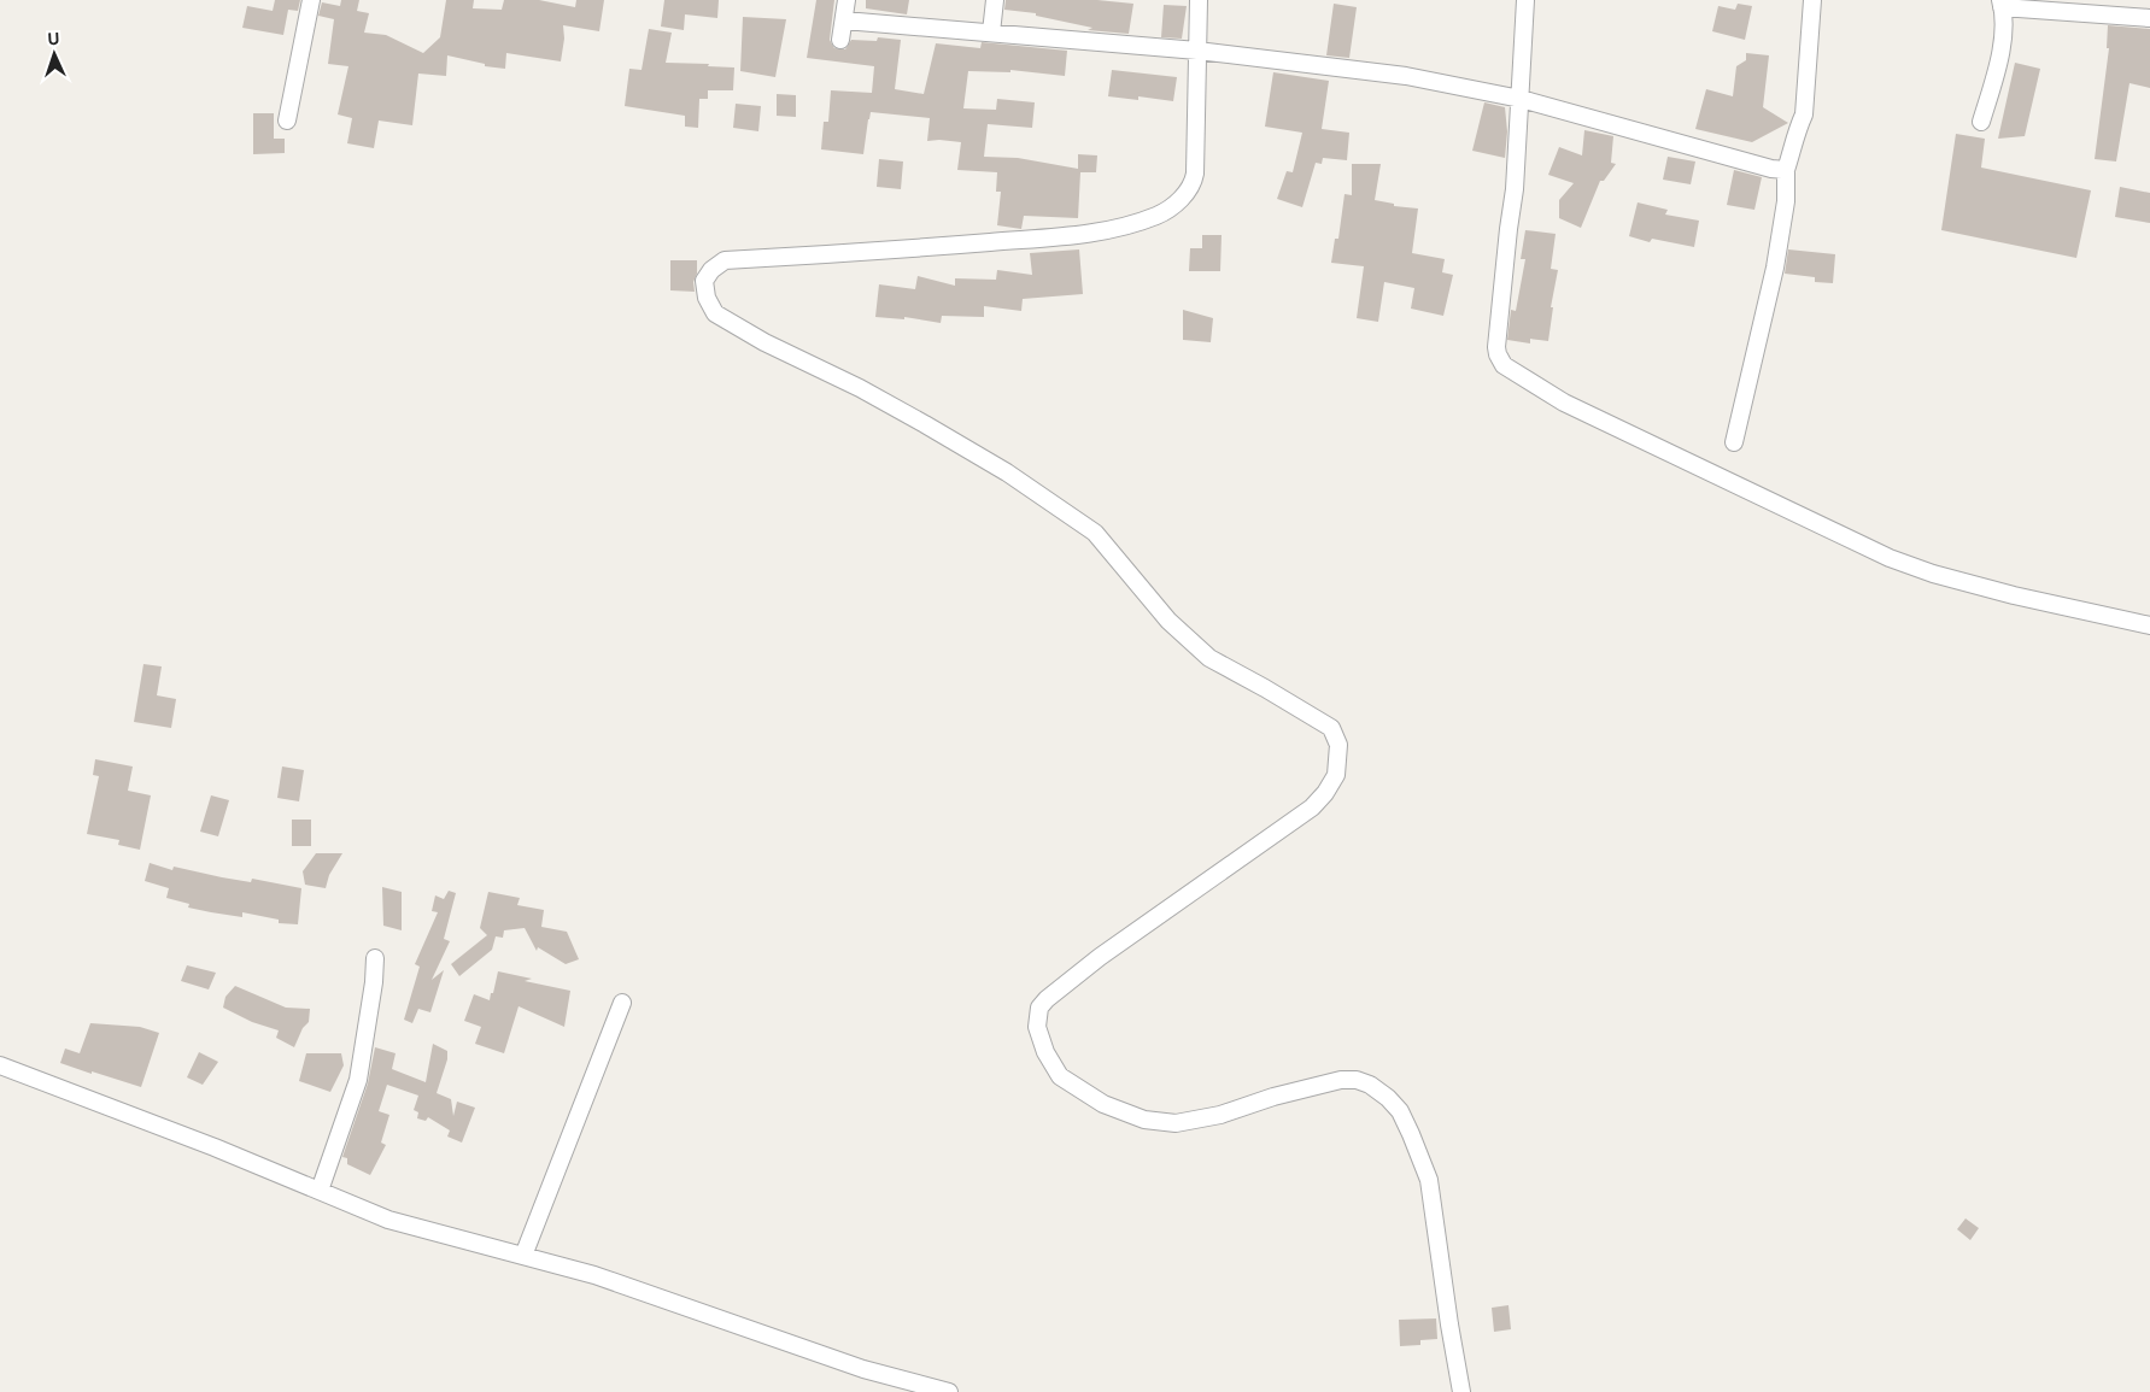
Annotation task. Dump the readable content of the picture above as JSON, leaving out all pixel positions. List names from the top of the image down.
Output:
{
  "north": "top"
}
